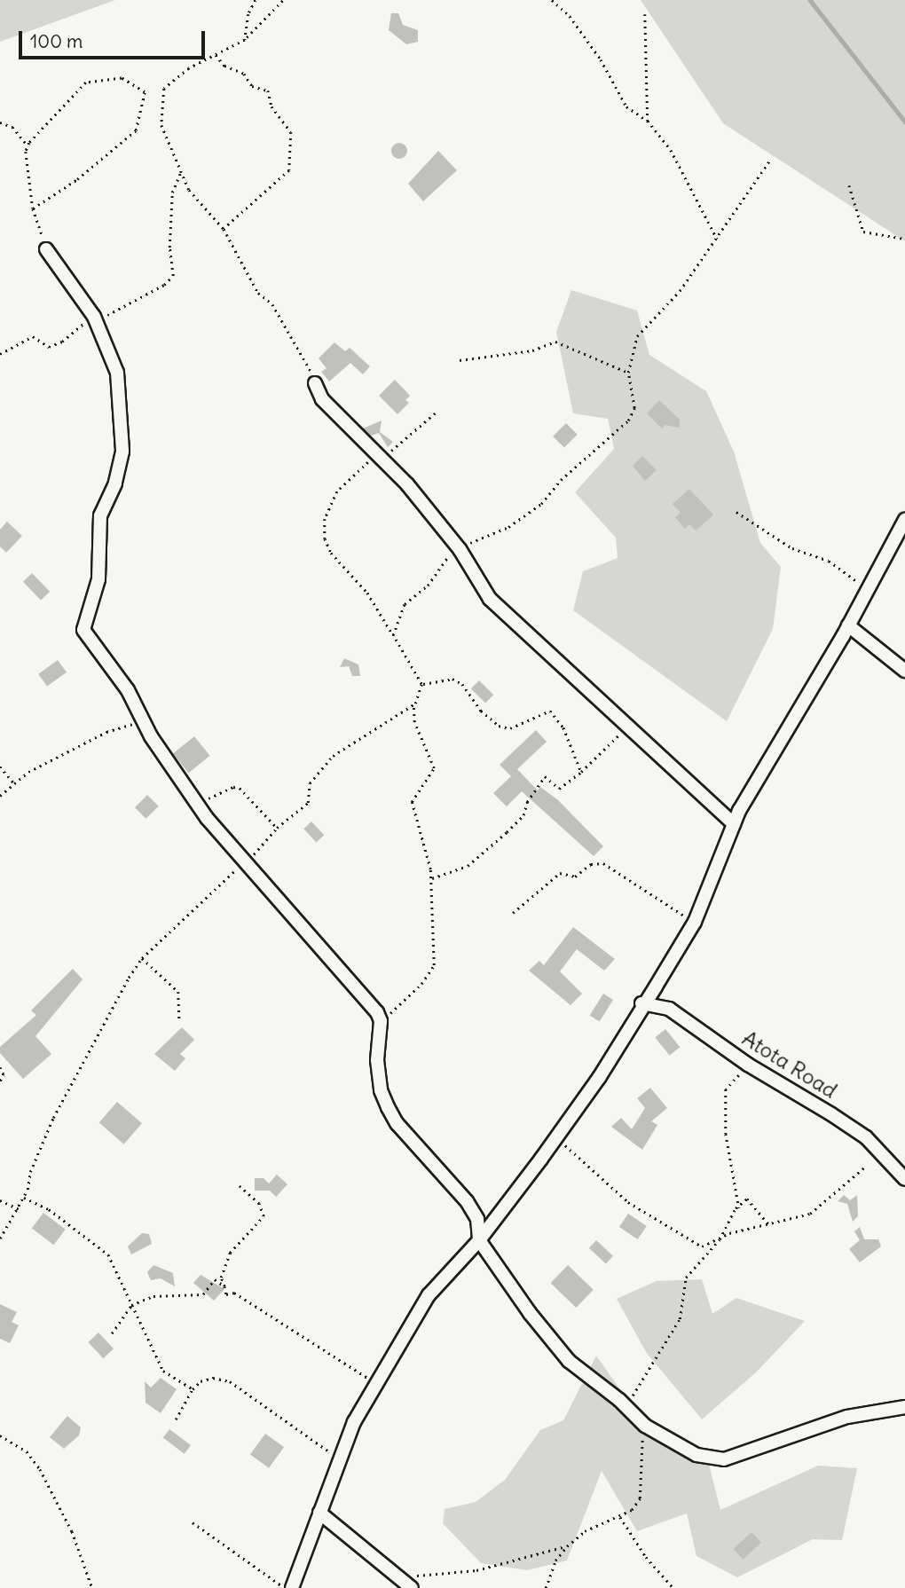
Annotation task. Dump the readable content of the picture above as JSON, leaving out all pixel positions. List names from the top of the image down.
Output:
{
  "streets": {
    "street": ["Atota Road"]
  },
  "scale_bar": "100 m"
}
